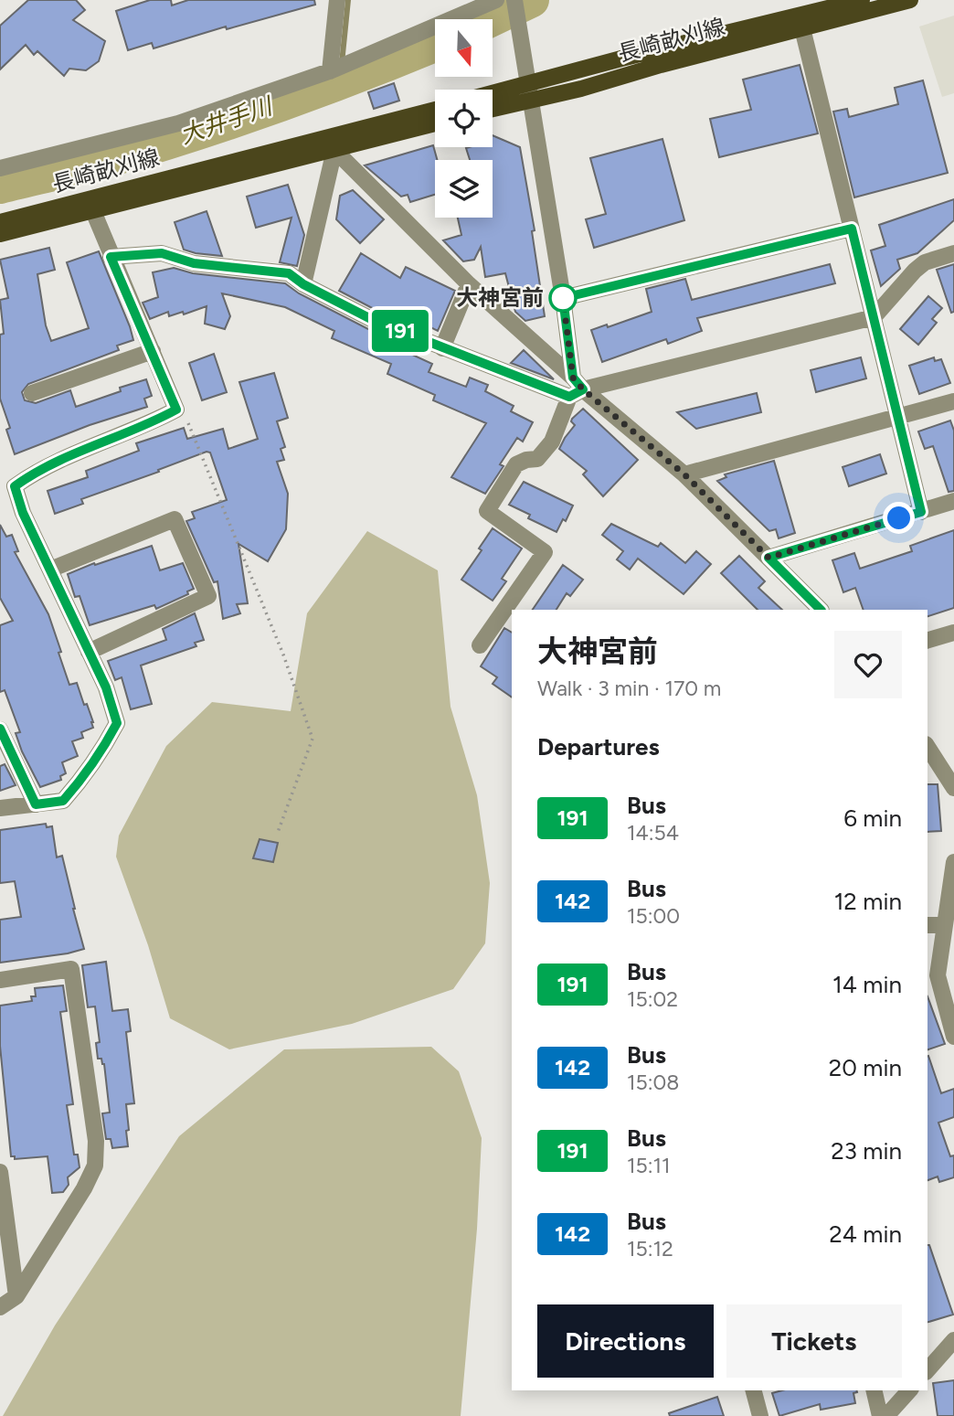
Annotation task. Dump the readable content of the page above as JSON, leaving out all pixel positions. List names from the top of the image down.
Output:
{
  "streets": {
    "main road": ["長崎畝刈線"]
  },
  "water": ["大井手川"],
  "places": ["大神宮前"],
  "lines": ["bus line 191"],
  "north": "bottom",
  "page": {
    "on_map": "191",
    "heading": [
      ["大神宮前", "Walk · 3 min · 170 m"],
      "Departures"
    ],
    "list": [
      {
        "mark": "191",
        "name": "Bus",
        "note": "14:54",
        "value": "6 min"
      },
      {
        "mark": "142",
        "name": "Bus",
        "note": "15:00",
        "value": "12 min"
      },
      {
        "mark": "191",
        "name": "Bus",
        "note": "15:02",
        "value": "14 min"
      },
      {
        "mark": "142",
        "name": "Bus",
        "note": "15:08",
        "value": "20 min"
      },
      {
        "mark": "191",
        "name": "Bus",
        "note": "15:11",
        "value": "23 min"
      },
      {
        "mark": "142",
        "name": "Bus",
        "note": "15:12",
        "value": "24 min"
      }
    ],
    "buttons": ["Directions", "Tickets"]
  }
}
